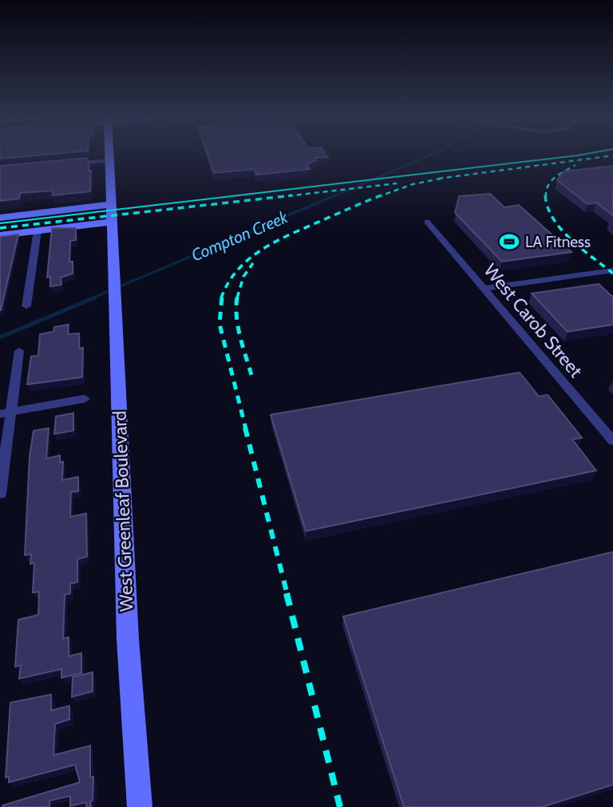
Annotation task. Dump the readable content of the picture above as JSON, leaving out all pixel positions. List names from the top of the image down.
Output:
{
  "streets": {
    "street": ["West Carob Street", "West Greenleaf Boulevard"]
  },
  "water": ["Compton Creek"],
  "places": {
    "sports": ["LA Fitness"]
  }
}
